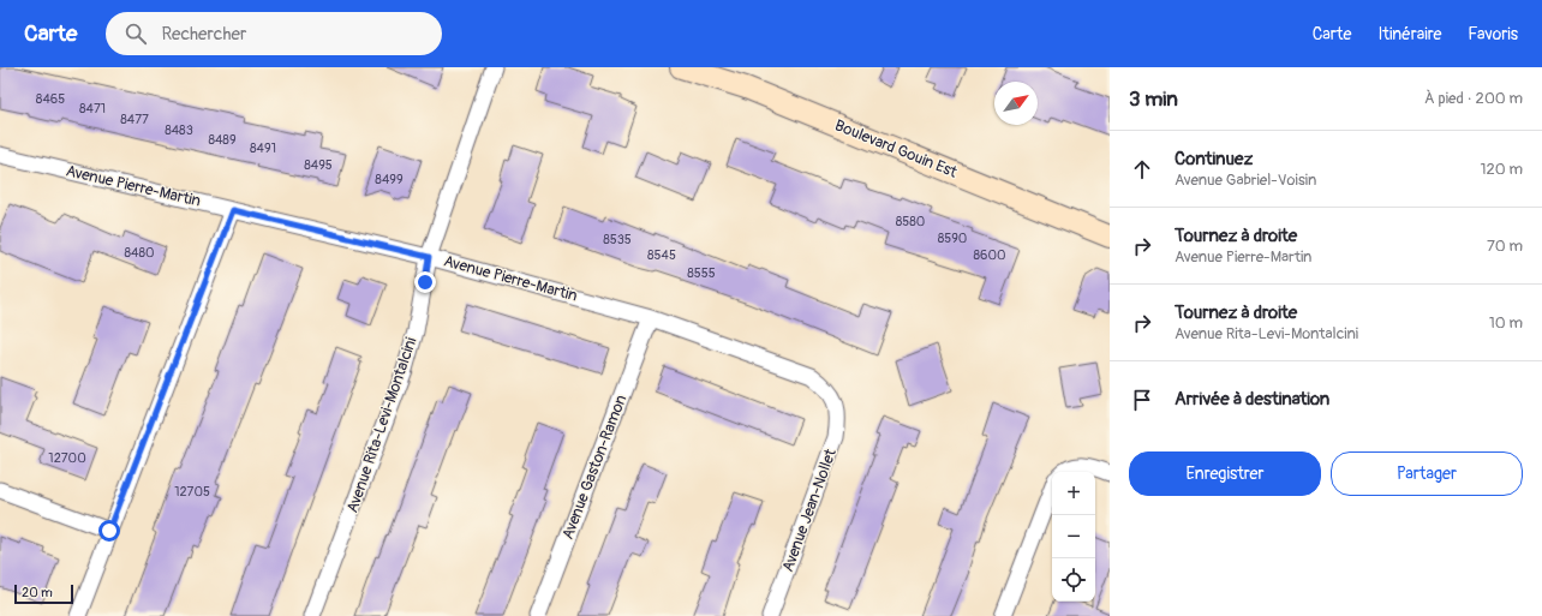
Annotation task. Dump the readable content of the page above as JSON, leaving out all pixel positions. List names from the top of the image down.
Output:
{
  "streets": {
    "street": [
      "Boulevard Gouin Est",
      "Avenue Pierre-Martin",
      "Avenue Rita-Levi-Montalcini",
      "Avenue Gaston-Ramon",
      "Avenue Jean-Nollet"
    ]
  },
  "crossings": [
    ["Avenue Pierre-Martin", "Avenue Rita-Levi-Montalcini"],
    ["Avenue Pierre-Martin", "Avenue Gaston-Ramon"],
    ["Avenue Pierre-Martin", "Avenue Jean-Nollet"]
  ],
  "house_numbers": [
    "8465",
    "8471",
    "8477",
    "8483",
    "8489",
    "8491",
    "8495",
    "8499",
    "8580",
    "8590",
    "8535",
    "8480",
    "8545",
    "8600",
    "8555",
    "12700",
    "12705"
  ],
  "scale_bar": "20 m",
  "north": "top right",
  "page": {
    "header": "Carte",
    "search": "Rechercher",
    "nav": ["Carte", "Itinéraire", "Favoris"],
    "heading": ["3 min", "À pied · 200 m"],
    "list": [
      ["Continuez", "Avenue Gabriel-Voisin", "120 m"],
      ["Tournez à droite", "Avenue Pierre-Martin", "70 m"],
      ["Tournez à droite", "Avenue Rita-Levi-Montalcini", "10 m"],
      "Arrivée à destination"
    ],
    "buttons": ["Enregistrer", "Partager"],
    "map_buttons": ["+", "−"],
    "scale": "20 m"
  }
}
